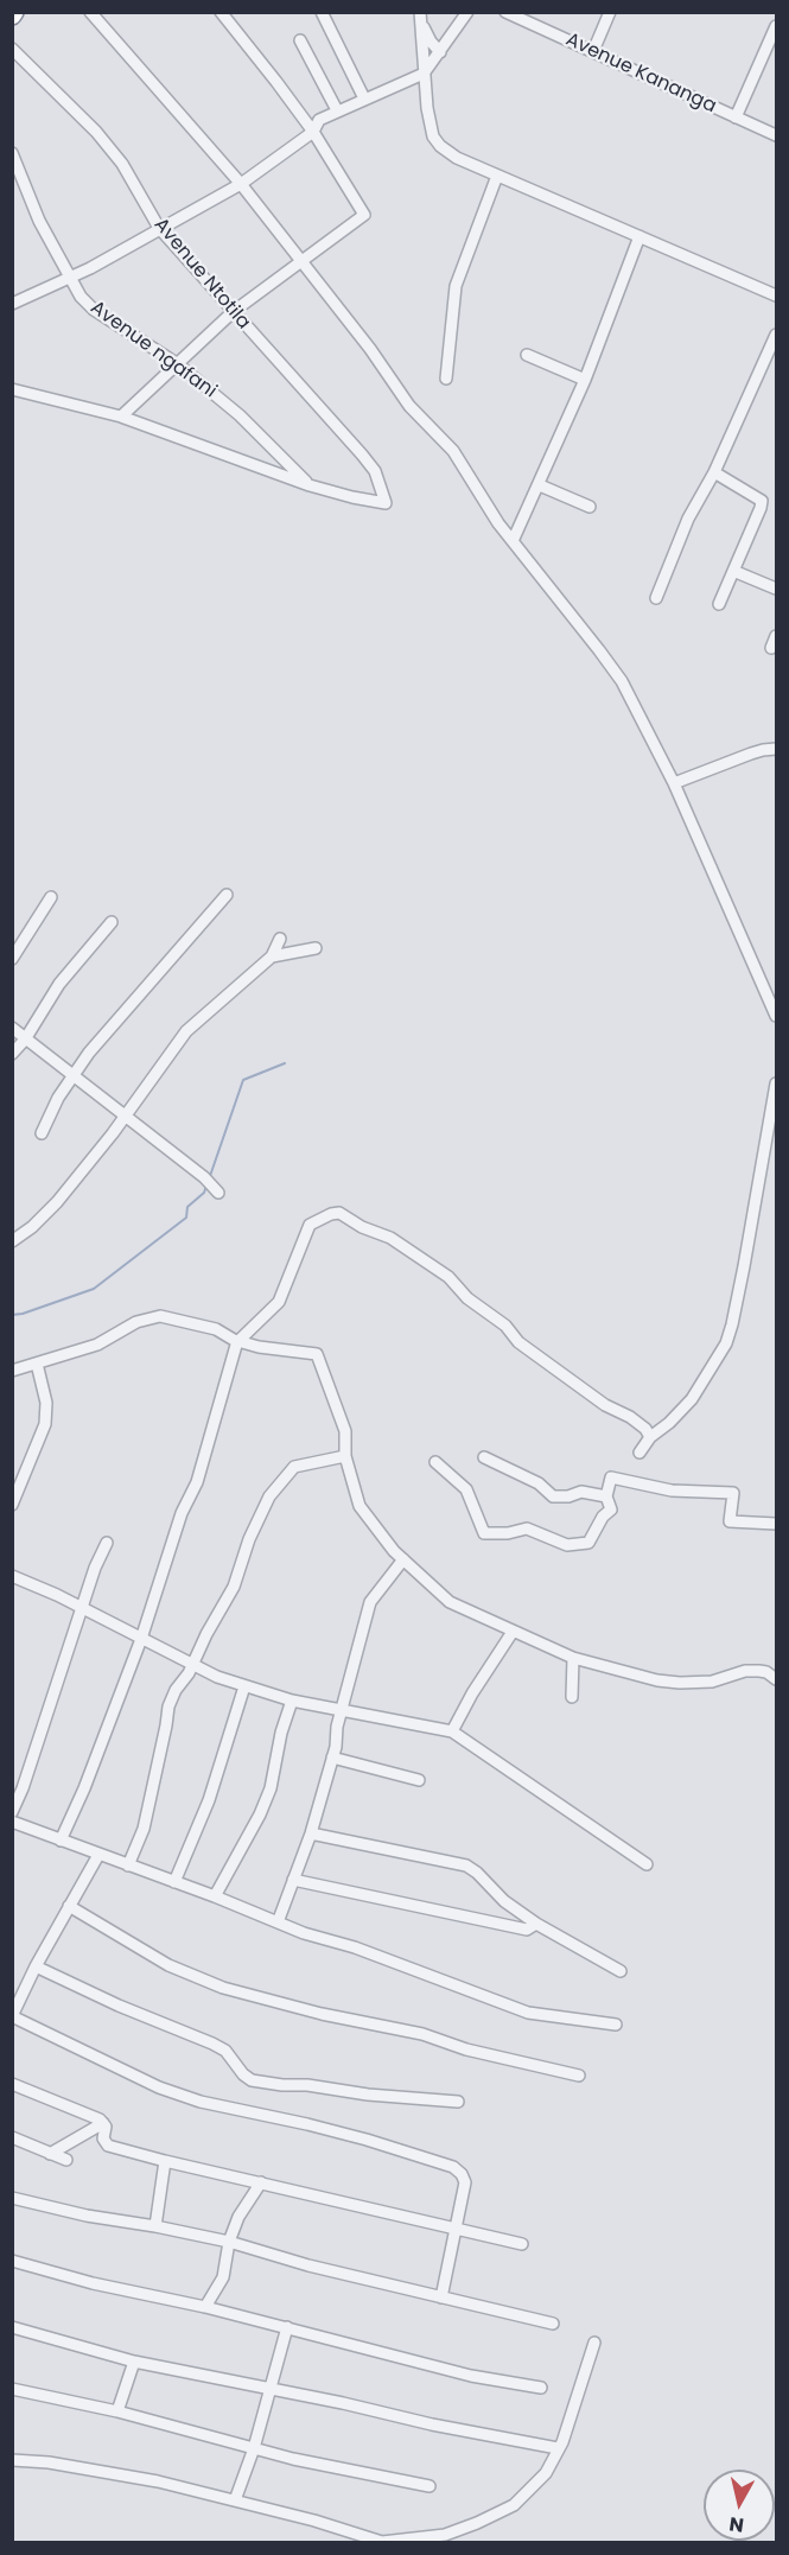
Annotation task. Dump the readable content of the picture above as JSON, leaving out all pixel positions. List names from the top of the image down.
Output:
{
  "streets": {
    "street": ["Avenue Kananga", "Avenue Ntotila", "Avenue ngafani"]
  },
  "crossings": [
    ["Avenue Ntotila", "Avenue ngafani"]
  ],
  "north": "bottom"
}
